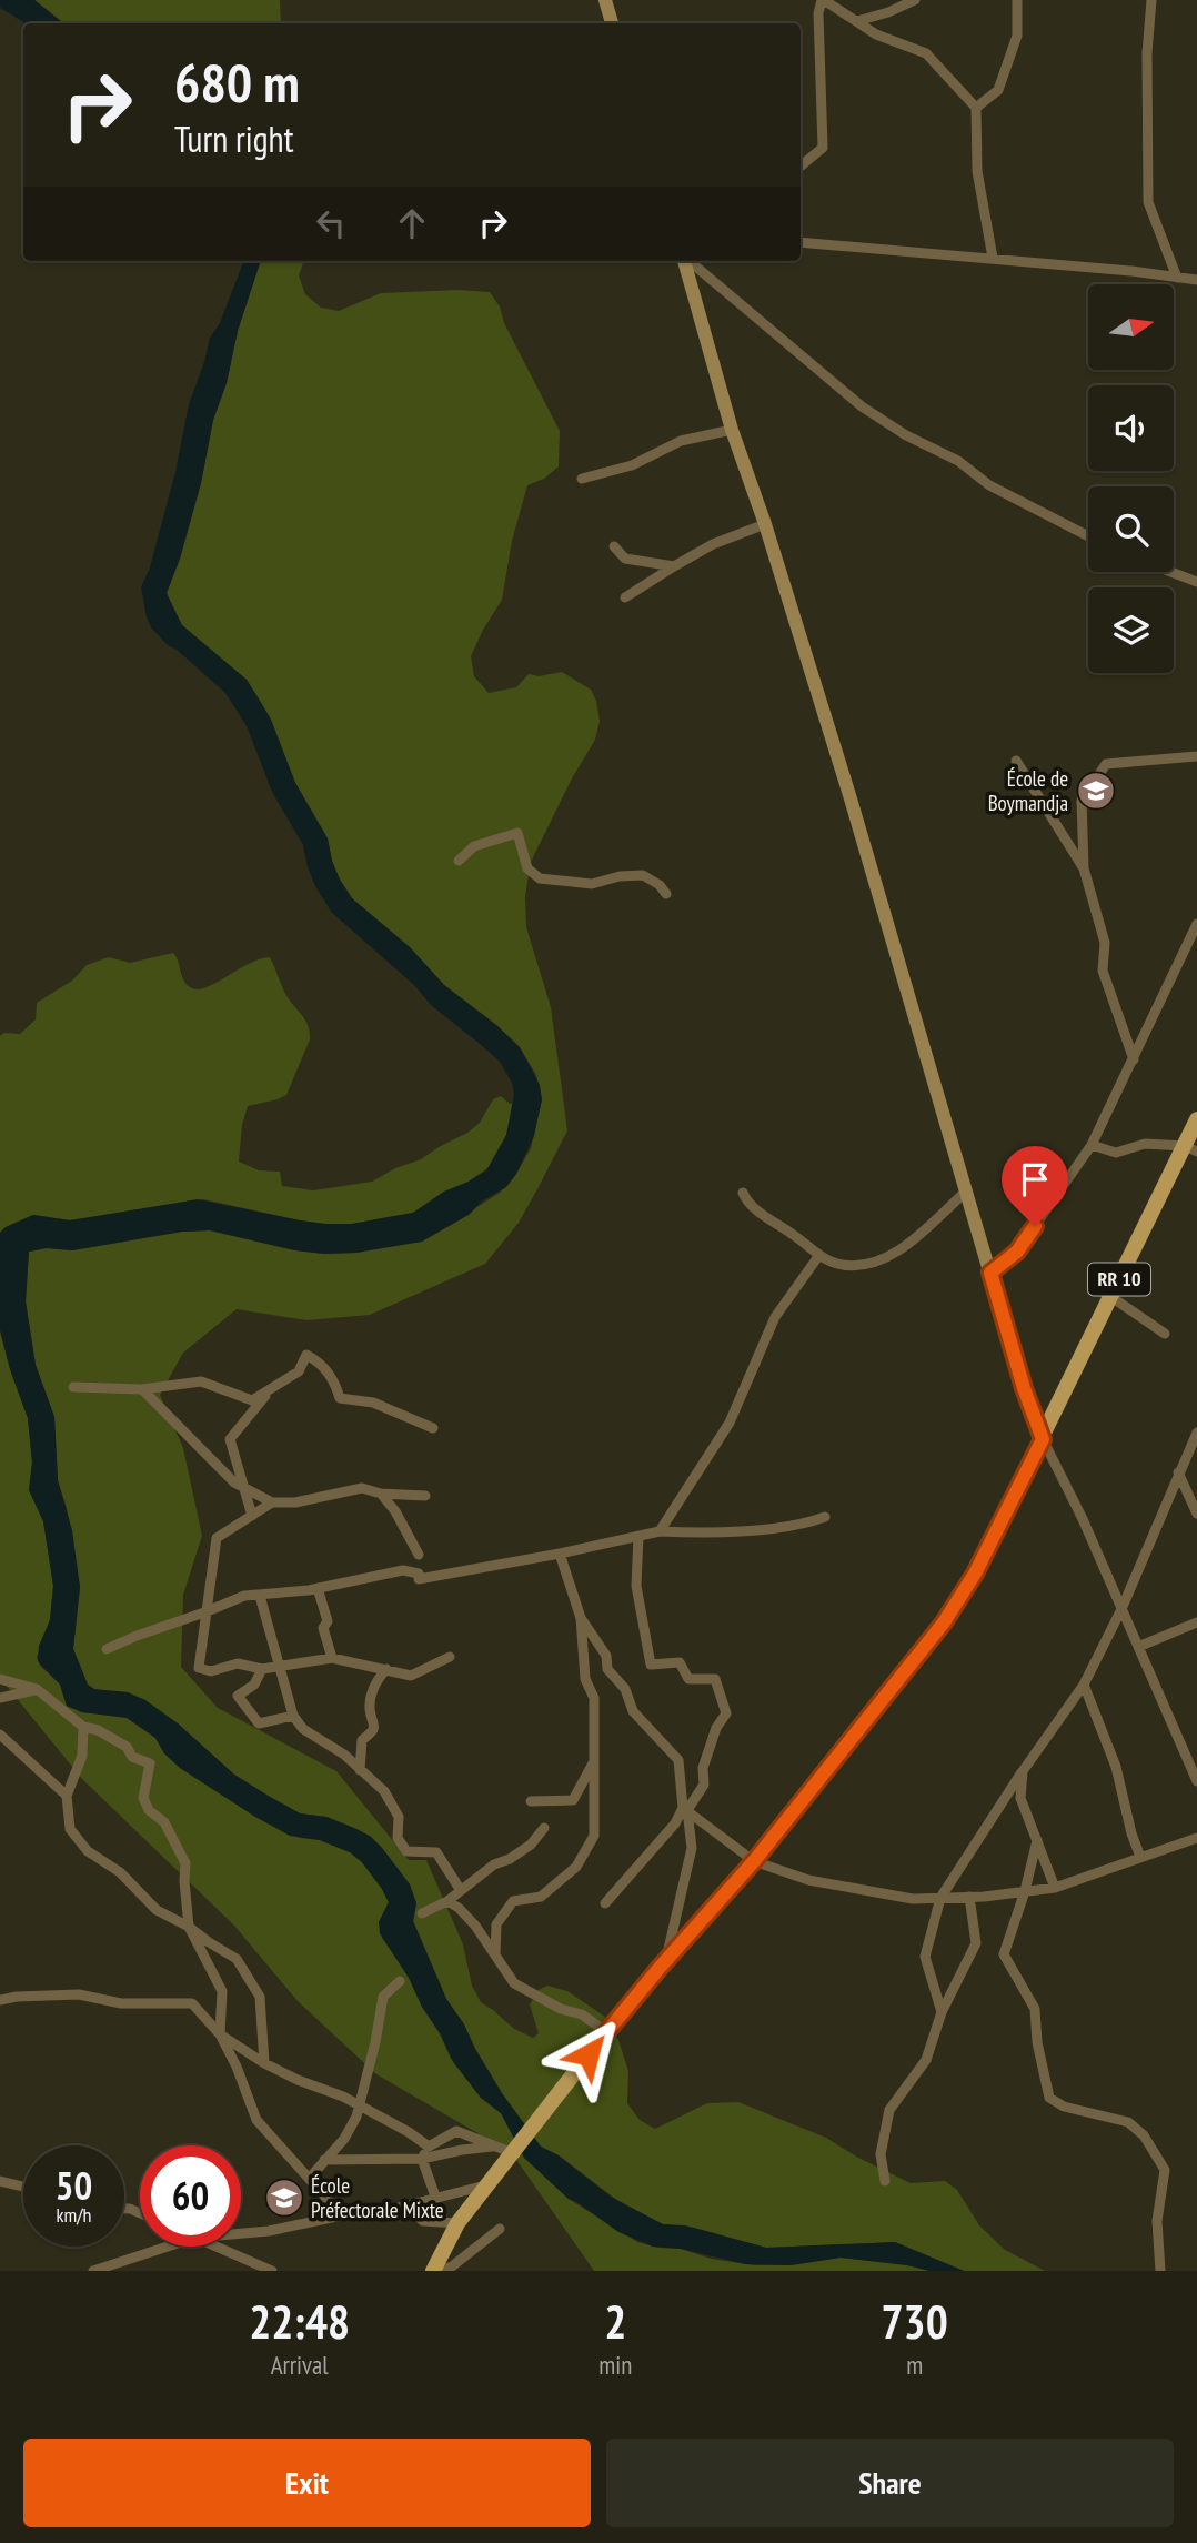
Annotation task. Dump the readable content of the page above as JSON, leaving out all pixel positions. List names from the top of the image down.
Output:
{
  "streets": {
    "main road": ["RR 10"]
  },
  "places": {
    "school or university": ["École de Boymandja", "École Préfectorale Mixte"]
  },
  "north": "right",
  "page": {
    "turn": ["680 m", "Turn right"],
    "speed": "50 km/h",
    "limit": "60",
    "eta": [
      "22:48",
      "Arrival",
      "2",
      "min",
      "730",
      "m"
    ],
    "buttons": ["Exit", "Share"]
  }
}
